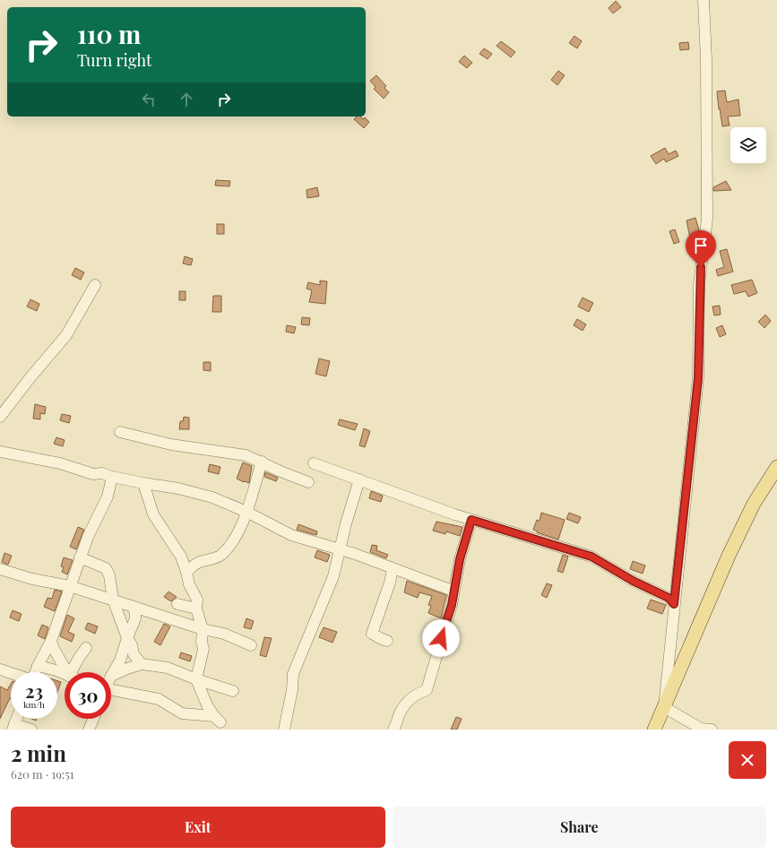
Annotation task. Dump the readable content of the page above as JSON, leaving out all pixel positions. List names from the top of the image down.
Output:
{
  "page": {
    "turn": ["110 m", "Turn right"],
    "speed": "23 km/h",
    "limit": "30",
    "heading": ["2 min", "620 m · 19:51"],
    "buttons": ["Exit", "Share"]
  }
}
